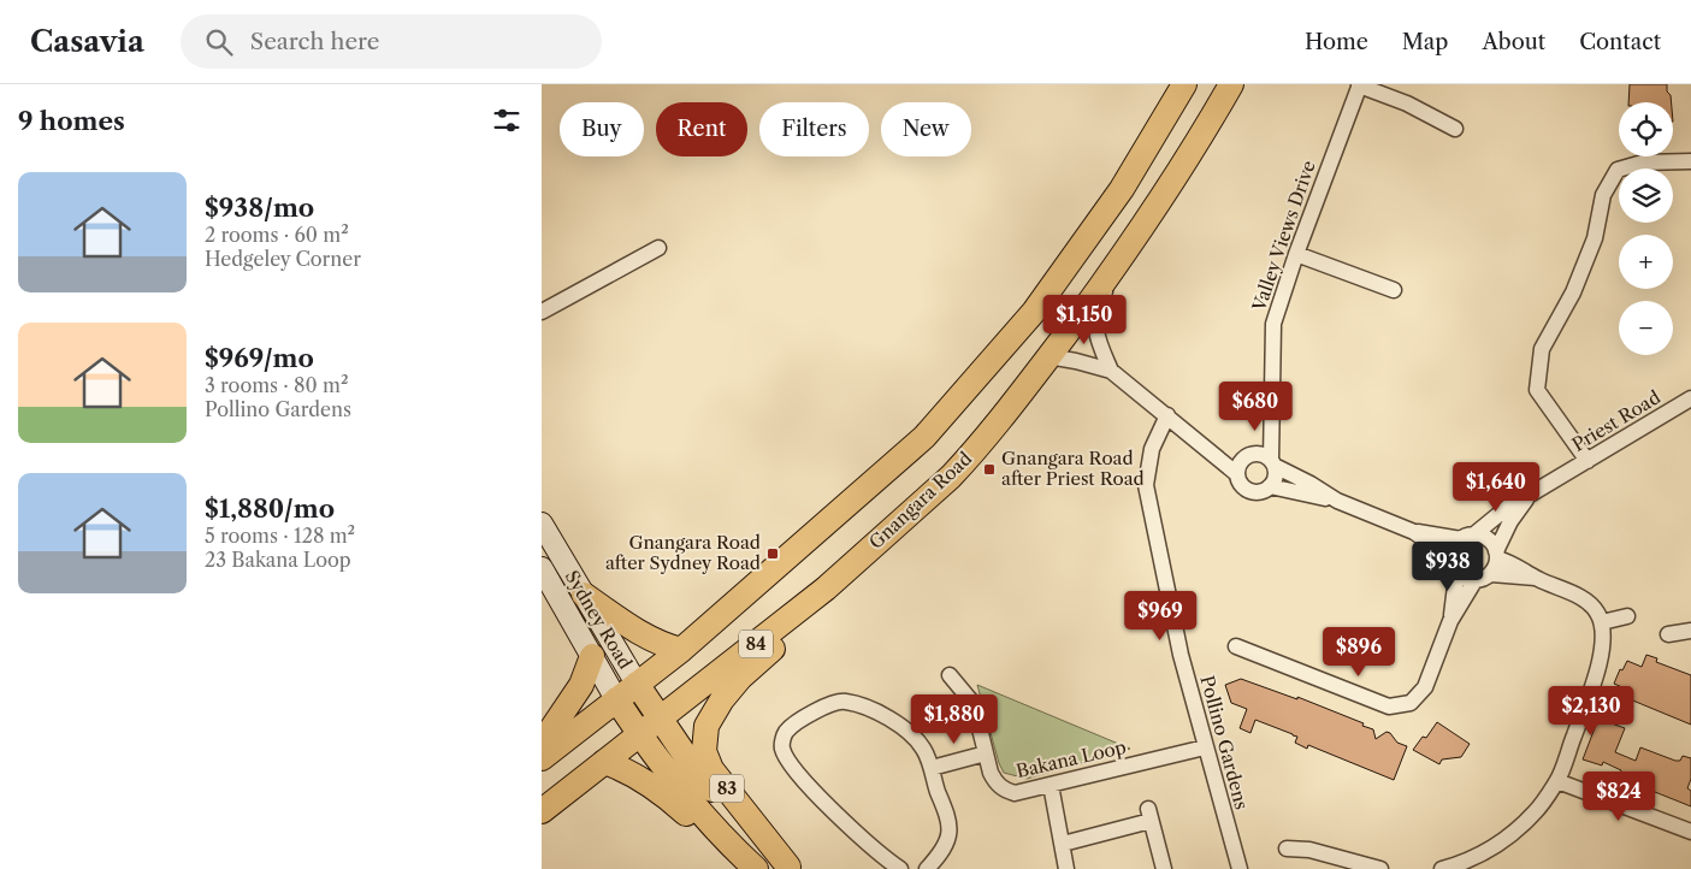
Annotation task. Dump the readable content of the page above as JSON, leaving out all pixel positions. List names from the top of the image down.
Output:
{
  "streets": {
    "main road": ["Gnangara Road", "84", "83"],
    "street": [
      "Valley Views Drive",
      "Priest Road",
      "Sydney Road",
      "Pollino Gardens",
      "Bakana Loop"
    ]
  },
  "crossings": [
    ["Gnangara Road", "84"],
    ["Gnangara Road", "83"],
    ["Sydney Road", "83"],
    ["84", "83"],
    ["Pollino Gardens", "Bakana Loop"]
  ],
  "places": {
    "transit": ["Gnangara Road after Priest Road", "Gnangara Road after Sydney Road"]
  },
  "page": {
    "header": "Casavia",
    "search": "Search here",
    "nav": [
      "Home",
      "Map",
      "About",
      "Contact"
    ],
    "heading": "9 homes",
    "map_buttons": ["+", "−"],
    "chip": [
      "Buy",
      "Rent",
      "Filters",
      "New"
    ],
    "list": [
      {
        "name": "$938/mo",
        "note": "2 rooms · 60 m² · Hedgeley Corner"
      },
      {
        "name": "$969/mo",
        "note": "3 rooms · 80 m² · Pollino Gardens"
      },
      {
        "name": "$1,880/mo",
        "note": "5 rooms · 128 m² · 23 Bakana Loop"
      }
    ],
    "price": [
      "$1,150",
      "$680",
      "$1,640",
      "$938",
      "$969",
      "$896",
      "$2,130",
      "$1,880",
      "$824"
    ]
  }
}
